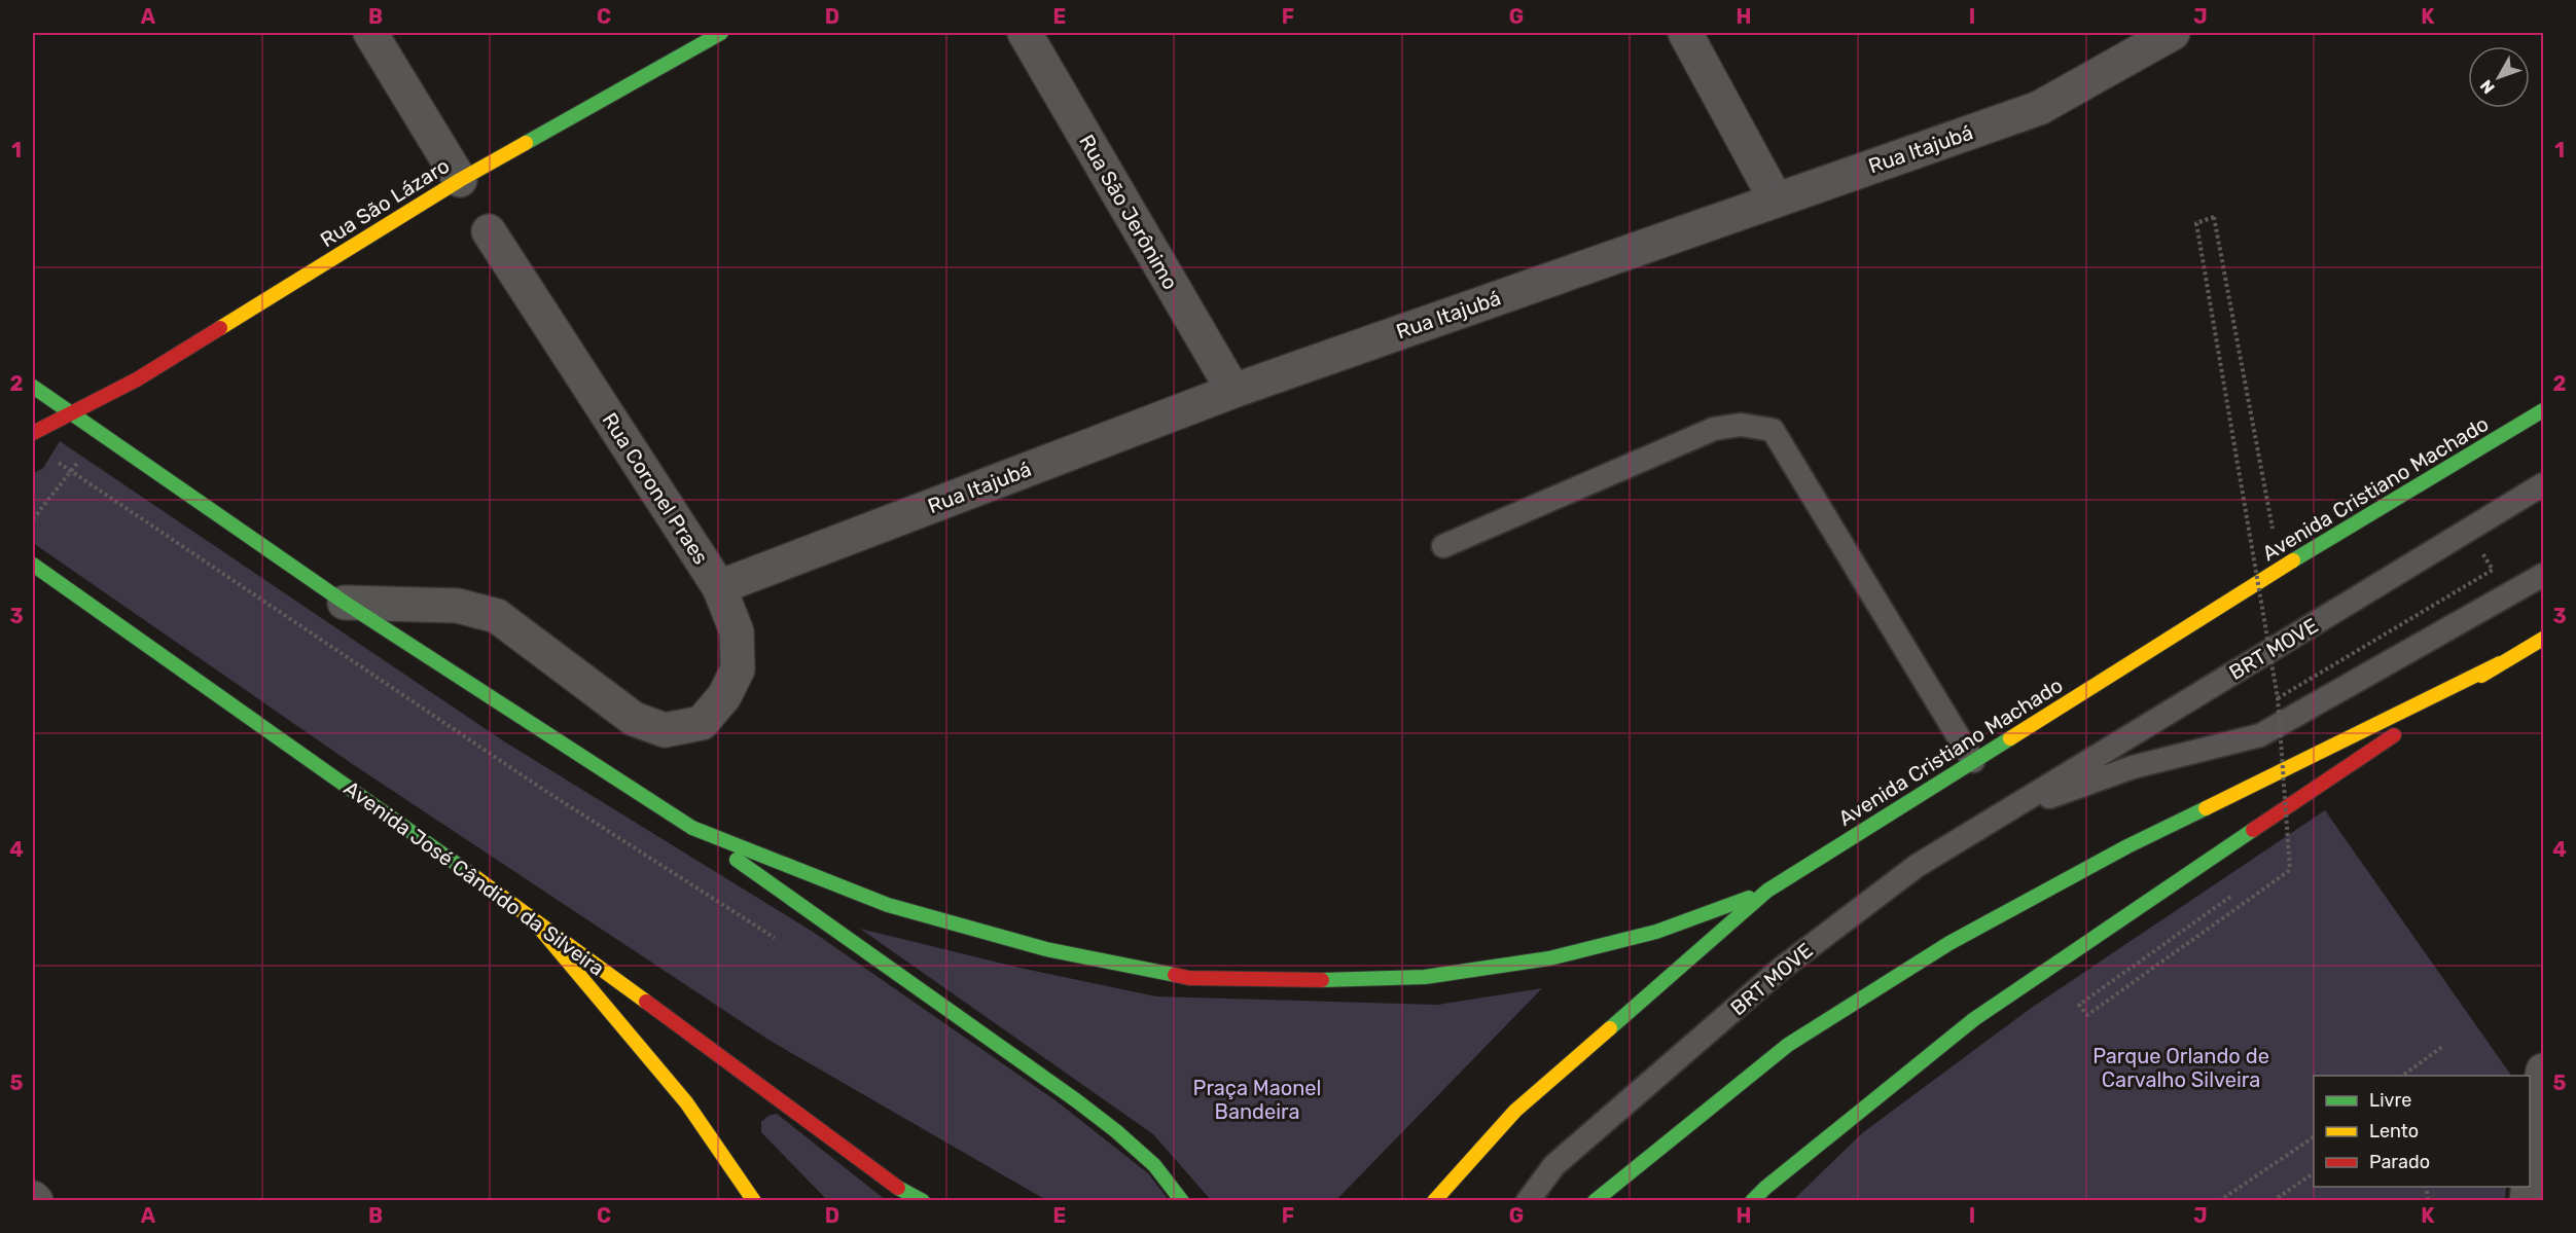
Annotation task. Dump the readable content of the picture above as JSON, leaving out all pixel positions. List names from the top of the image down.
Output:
{
  "streets": {
    "main road": ["Rua São Lázaro", "Avenida Cristiano Machado", "Avenida José Cândido da Silveira"],
    "street": ["Rua Itajubá", "Rua São Jerônimo", "Rua Coronel Praes"],
    "lane": ["BRT MOVE"]
  },
  "crossings": [
    ["Rua Itajubá", "Rua São Jerônimo"],
    ["Rua Itajubá", "Rua Coronel Praes"]
  ],
  "parks": ["Parque Orlando de Carvalho Silveira", "Praça Maonel Bandeira"],
  "legend": ["Livre", "Lento", "Parado"],
  "north": "bottom left",
  "grid": {
    "columns": [
      "A",
      "B",
      "C",
      "D",
      "E",
      "F",
      "G",
      "H",
      "I",
      "J",
      "K"
    ],
    "rows": [
      "1",
      "2",
      "3",
      "4",
      "5"
    ]
  }
}
